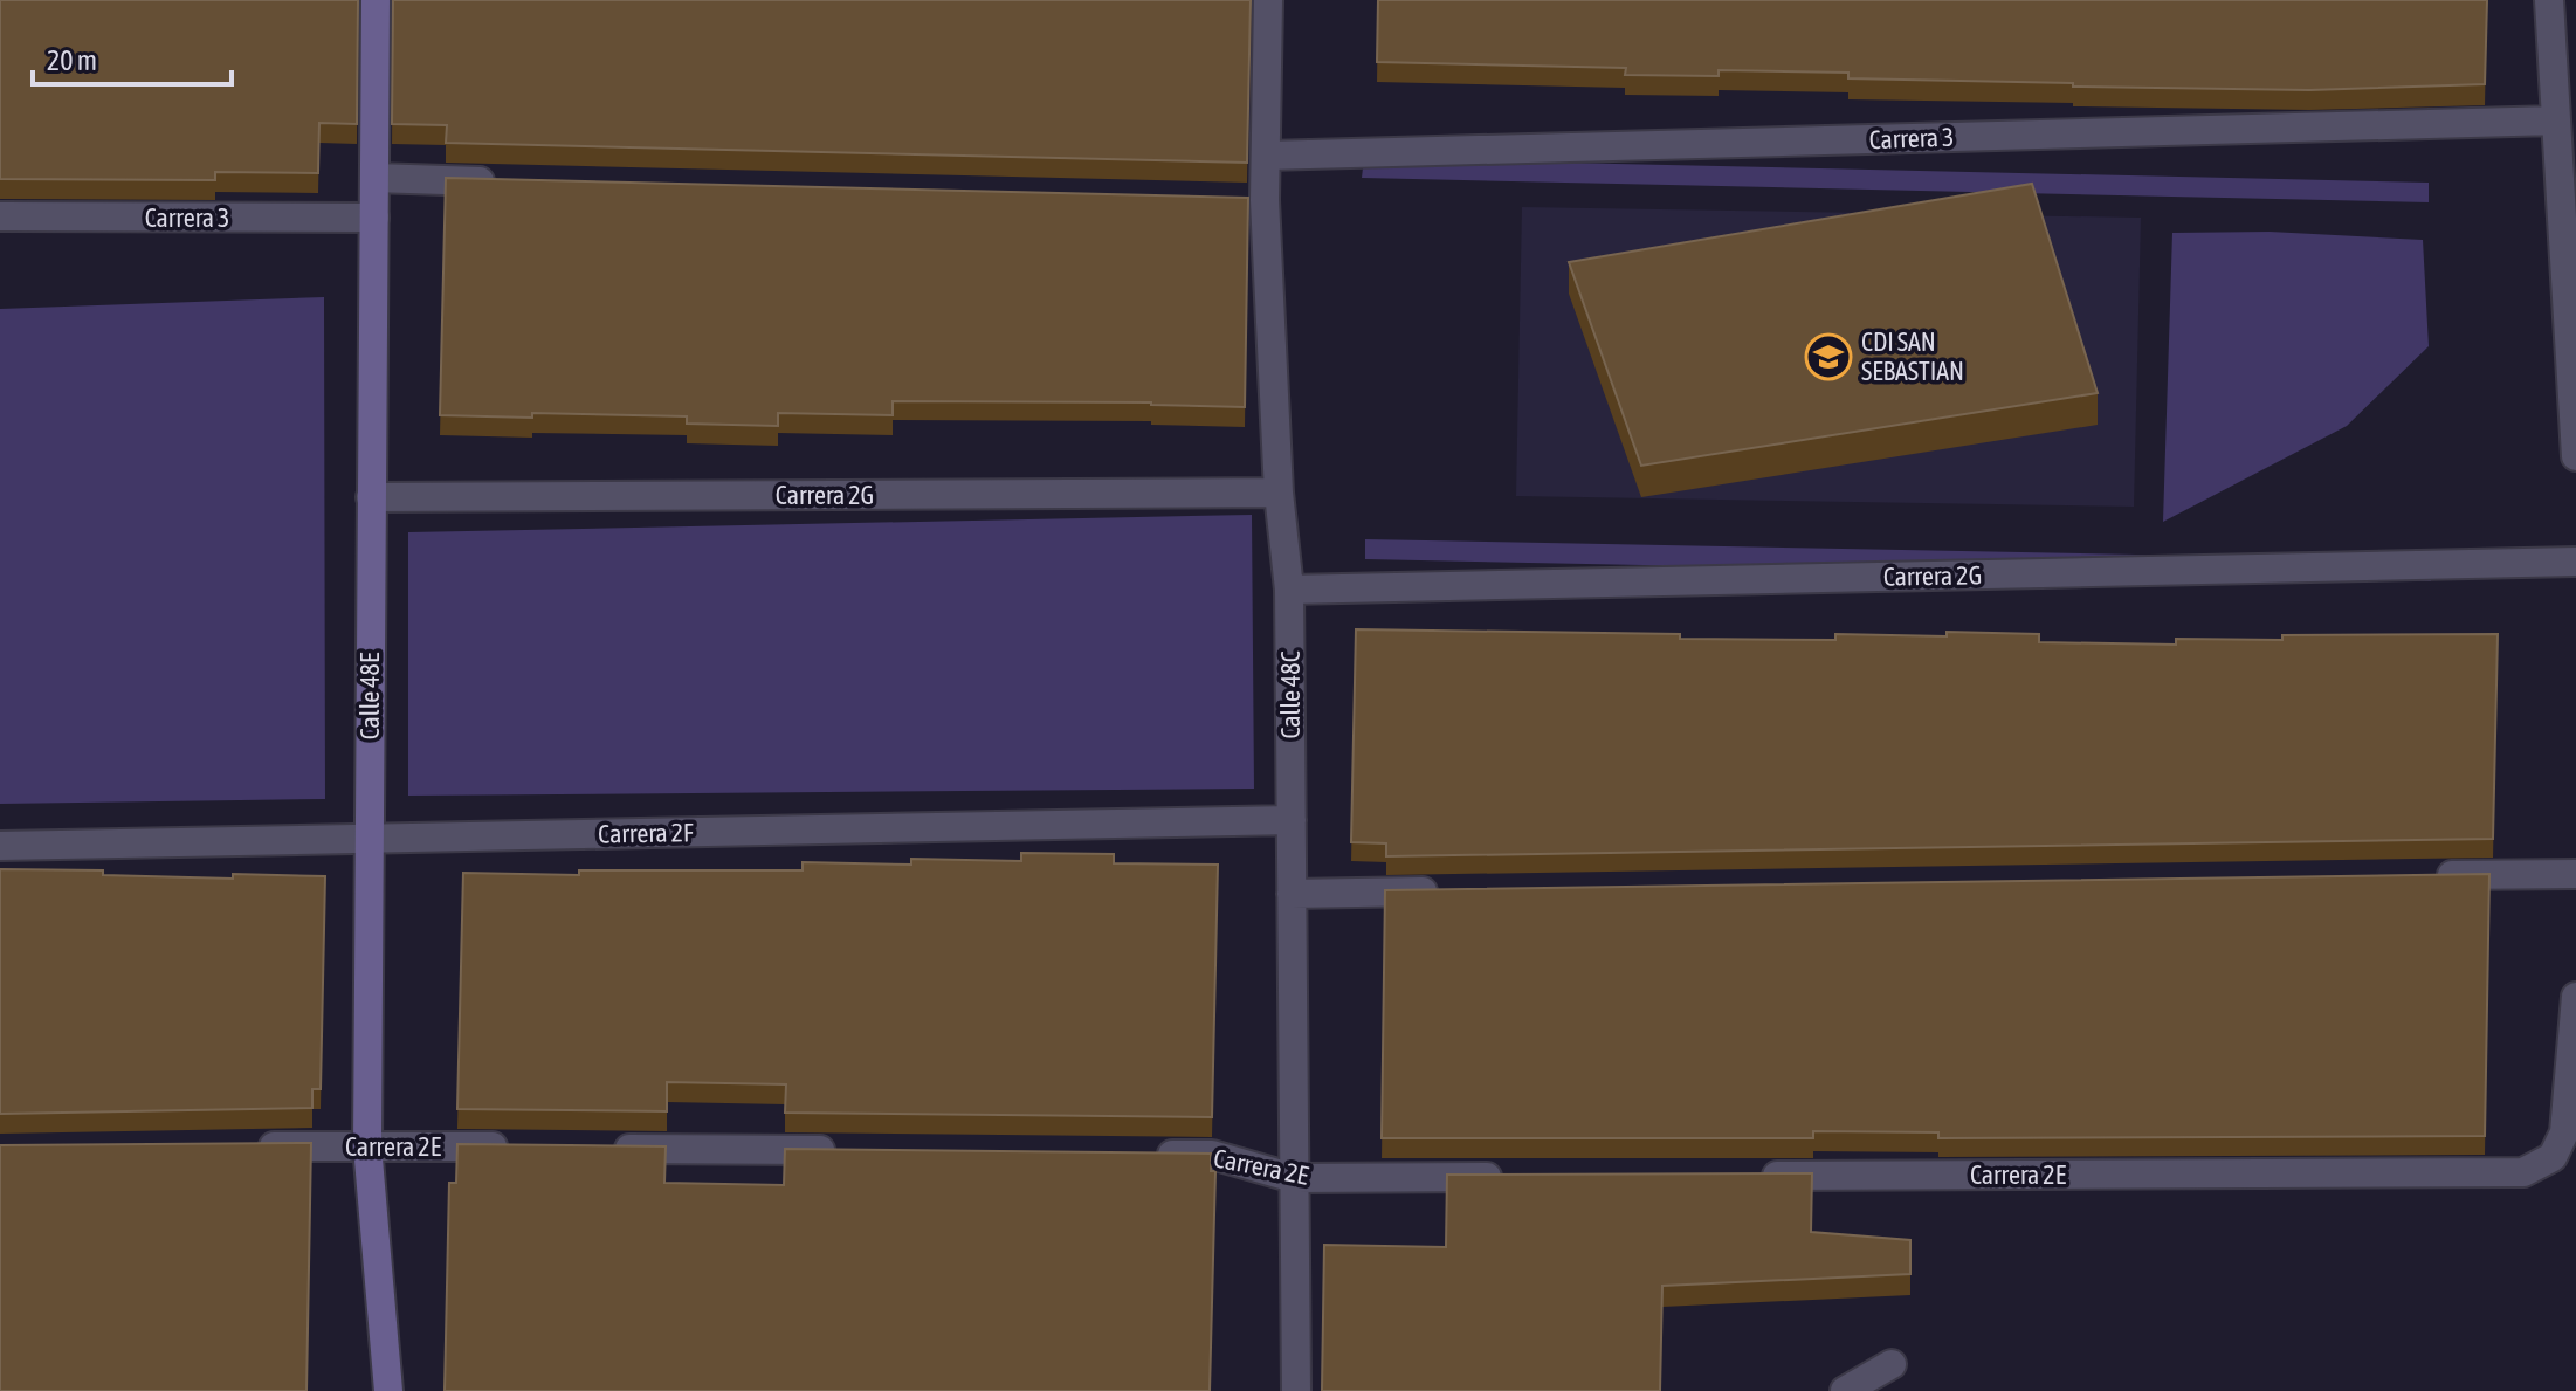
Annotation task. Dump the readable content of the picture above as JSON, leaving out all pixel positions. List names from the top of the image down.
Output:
{
  "streets": {
    "main road": ["Calle 48E"],
    "street": [
      "Carrera 3",
      "Carrera 2G",
      "Calle 48C",
      "Carrera 2F",
      "Carrera 2E"
    ]
  },
  "crossings": [
    ["Carrera 3", "Calle 48C"],
    ["Carrera 3", "Calle 48E"],
    ["Carrera 2G", "Calle 48C"],
    ["Carrera 2G", "Calle 48E"],
    ["Calle 48C", "Carrera 2F"],
    ["Calle 48C", "Carrera 2E"],
    ["Calle 48E", "Carrera 2F"],
    ["Calle 48E", "Carrera 2E"]
  ],
  "places": {
    "school or university": ["CDI SAN SEBASTIAN"]
  },
  "scale_bar": "20 m"
}
